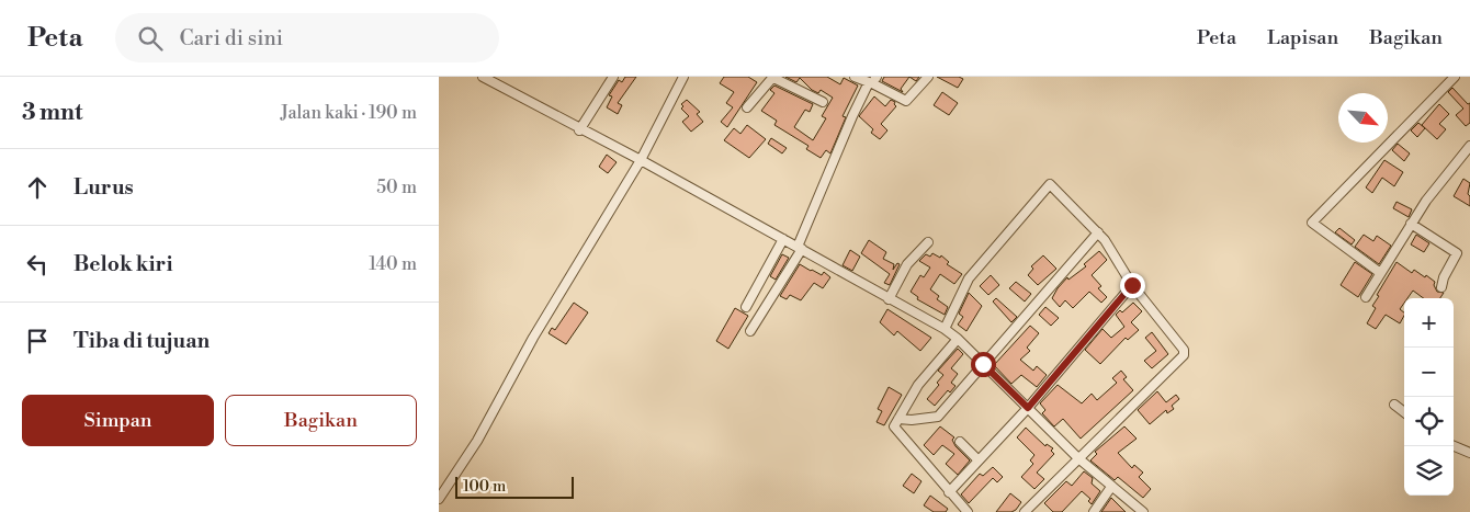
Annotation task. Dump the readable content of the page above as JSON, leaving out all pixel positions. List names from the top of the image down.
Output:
{
  "scale_bar": "100 m",
  "north": "bottom right",
  "page": {
    "header": "Peta",
    "search": "Cari di sini",
    "nav": ["Peta", "Lapisan", "Bagikan"],
    "heading": ["3 mnt", "Jalan kaki · 190 m"],
    "list": [
      ["Lurus", "50 m"],
      ["Belok kiri", "140 m"],
      "Tiba di tujuan"
    ],
    "map_buttons": ["+", "−"],
    "buttons": ["Simpan", "Bagikan"],
    "scale": "100 m"
  }
}
